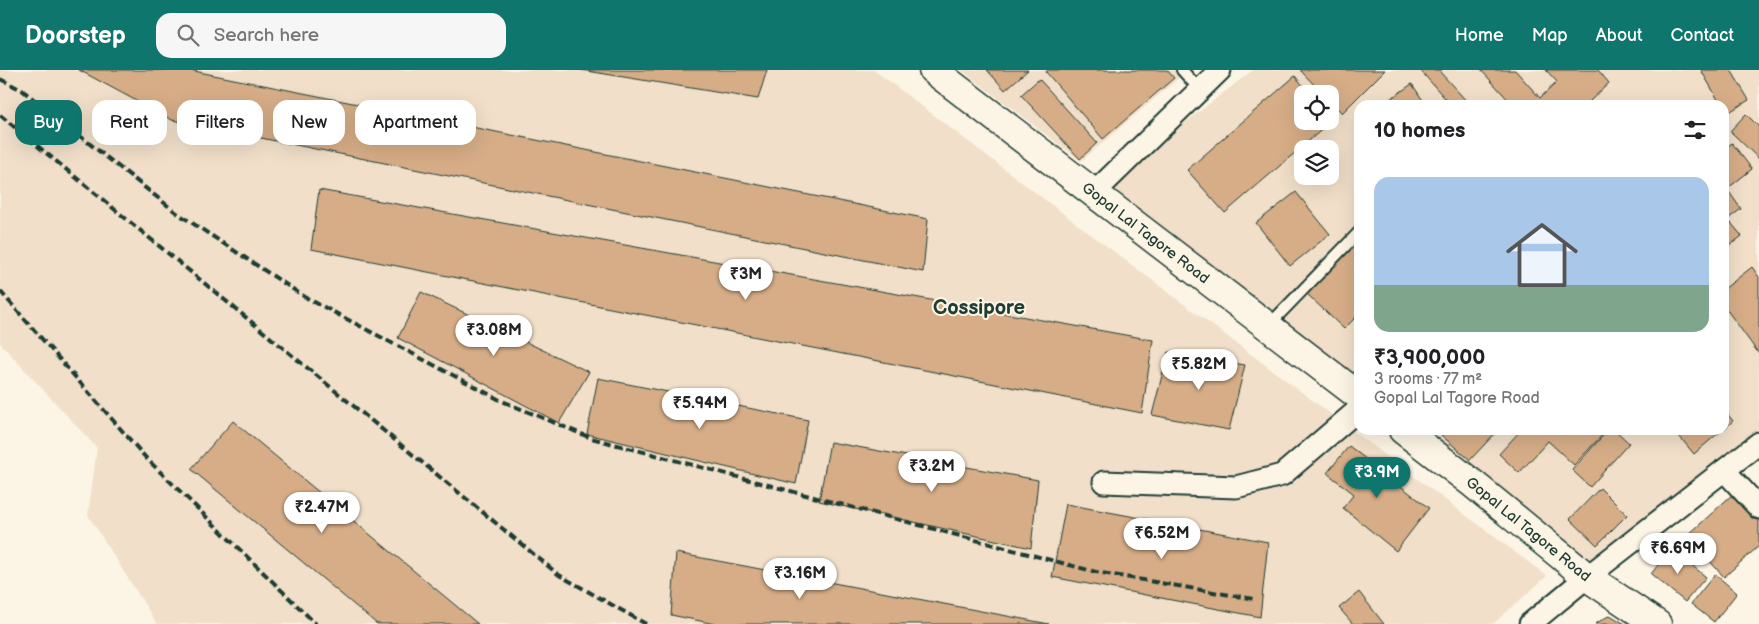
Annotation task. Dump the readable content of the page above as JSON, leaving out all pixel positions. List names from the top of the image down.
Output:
{
  "streets": {
    "street": ["Gopal Lal Tagore Road"]
  },
  "districts": ["Cossipore"],
  "page": {
    "header": "Doorstep",
    "search": "Search here",
    "nav": [
      "Home",
      "Map",
      "About",
      "Contact"
    ],
    "chip": [
      "Buy",
      "Rent",
      "Filters",
      "New",
      "Apartment"
    ],
    "heading": "10 homes",
    "list": [
      {
        "name": "₹3,900,000",
        "note": "3 rooms · 77 m² · Gopal Lal Tagore Road"
      }
    ],
    "price": [
      "₹3M",
      "₹3.08M",
      "₹5.82M",
      "₹5.94M",
      "₹3.2M",
      "₹3.9M",
      "₹2.47M",
      "₹6.52M",
      "₹6.69M",
      "₹3.16M"
    ]
  }
}
